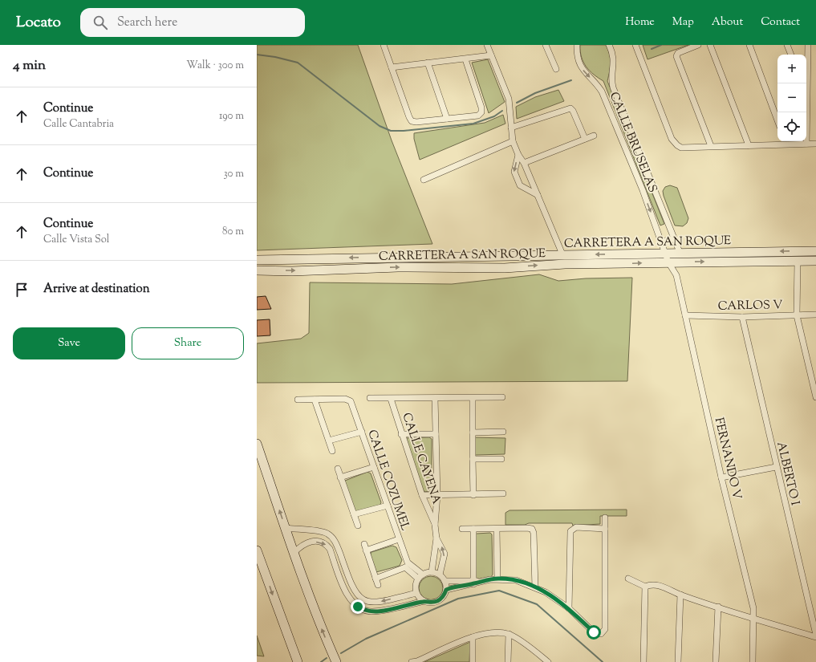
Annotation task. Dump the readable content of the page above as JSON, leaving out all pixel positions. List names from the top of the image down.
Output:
{
  "streets": {
    "main road": ["CARRETERA A SAN ROQUE"],
    "street": [
      "CALLE BRUSELAS",
      "CARLOS V",
      "CALLE CAYENA",
      "FERNANDO V",
      "ALBERTO I",
      "CALLE COZUMEL"
    ]
  },
  "crossings": [
    ["CALLE BRUSELAS", "CARRETERA A SAN ROQUE"],
    ["CALLE BRUSELAS", "FERNANDO V"],
    ["CARRETERA A SAN ROQUE", "FERNANDO V"],
    ["CARLOS V", "FERNANDO V"],
    ["CARLOS V", "ALBERTO I"]
  ],
  "page": {
    "header": "Locato",
    "search": "Search here",
    "nav": [
      "Home",
      "Map",
      "About",
      "Contact"
    ],
    "heading": ["4 min", "Walk · 300 m"],
    "map_buttons": ["+", "−"],
    "list": [
      ["Continue", "Calle Cantabria", "190 m"],
      ["Continue", "30 m"],
      ["Continue", "Calle Vista Sol", "80 m"],
      "Arrive at destination"
    ],
    "buttons": ["Save", "Share"]
  }
}
